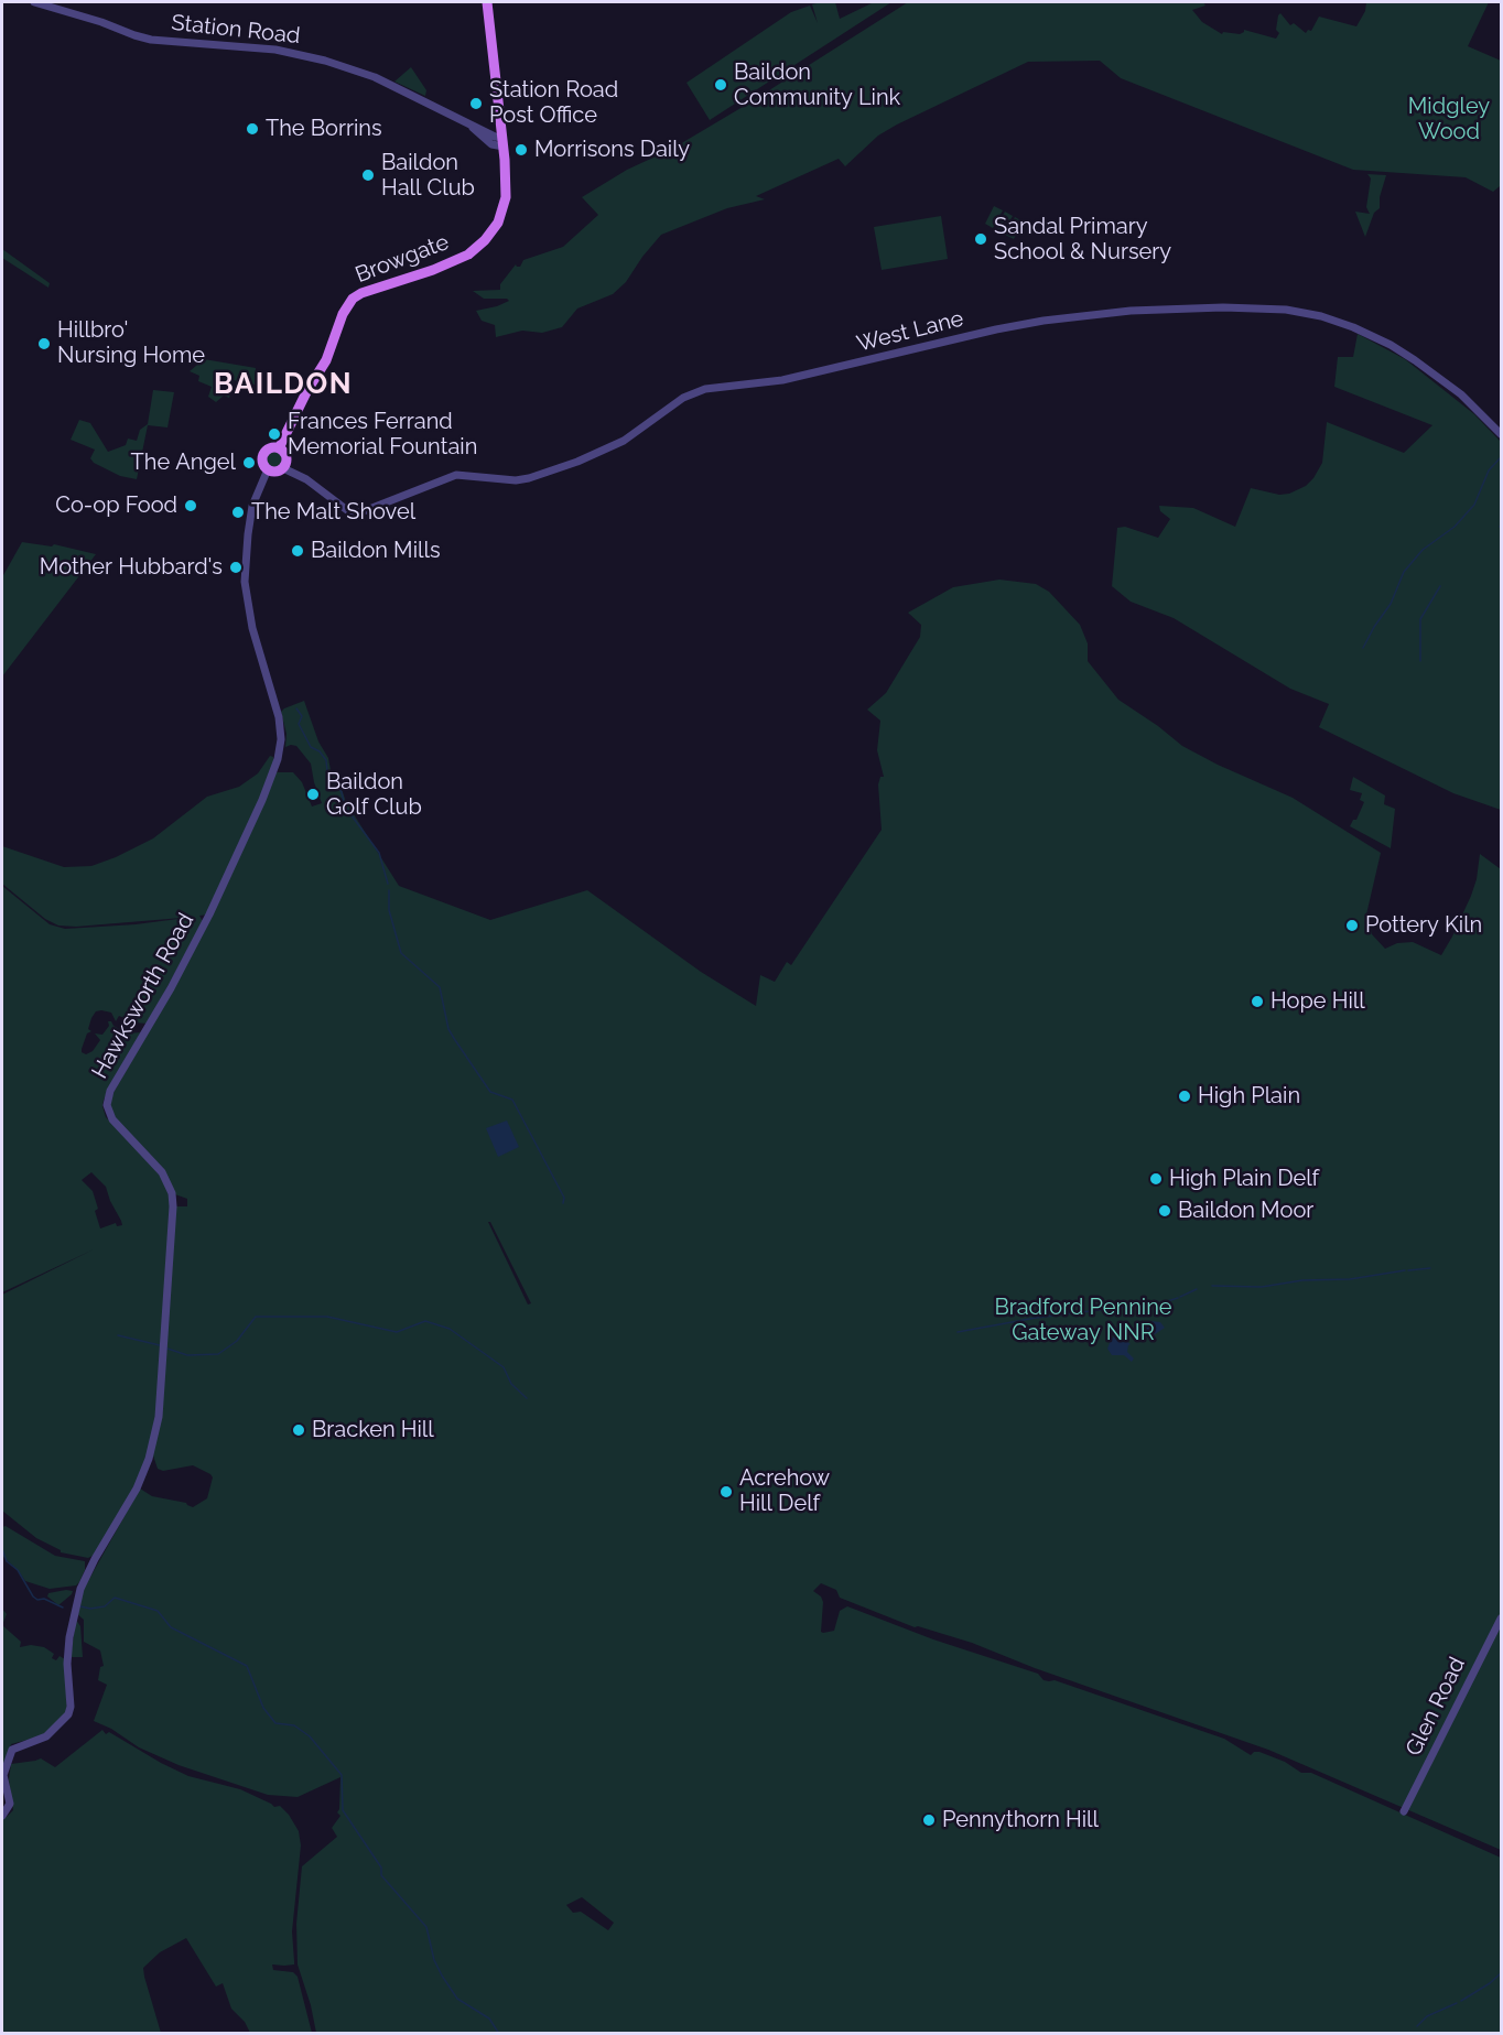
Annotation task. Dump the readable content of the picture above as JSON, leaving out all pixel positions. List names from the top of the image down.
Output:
{
  "streets": {
    "main road": ["Browgate"],
    "street": [
      "Station Road",
      "West Lane",
      "Hawksworth Road",
      "Glen Road"
    ]
  },
  "crossings": [
    ["Station Road", "Browgate"],
    ["Browgate", "West Lane"],
    ["Browgate", "Hawksworth Road"],
    ["West Lane", "Hawksworth Road"]
  ],
  "districts": ["BAILDON"],
  "parks": ["Midgley Wood", "Bradford Pennine Gateway NNR"],
  "places": [
    "Baildon Community Link",
    "Station Road Post Office",
    "The Borrins",
    "Morrisons Daily",
    "Baildon Hall Club",
    "Sandal Primary School & Nursery",
    "Hillbro' Nursing Home",
    "Frances Ferrand Memorial Fountain",
    "The Angel",
    "Co-op Food",
    "The Malt Shovel",
    "Baildon Mills",
    "Mother Hubbard's",
    "Baildon Golf Club",
    "Pottery Kiln",
    "Hope Hill",
    "High Plain",
    "High Plain Delf",
    "Baildon Moor",
    "Bracken Hill",
    "Acrehow Hill Delf",
    "Pennythorn Hill"
  ]
}
